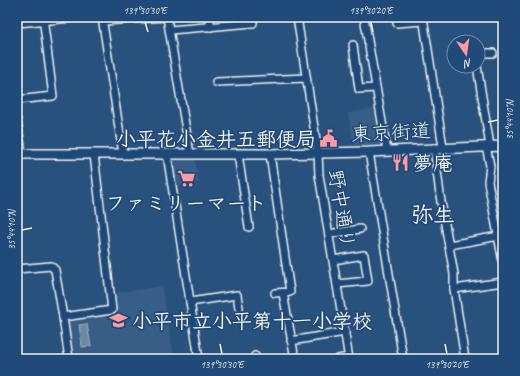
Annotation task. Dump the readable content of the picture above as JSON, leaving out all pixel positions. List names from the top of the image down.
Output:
{
  "streets": {
    "main road": ["東京街道"],
    "street": ["野中通り"]
  },
  "crossings": [
    ["東京街道", "野中通り"]
  ],
  "districts": ["弥生"],
  "places": {
    "public building": ["小平花小金井五郵便局"],
    "restaurant": ["夢庵"],
    "supermarket": ["ファミリーマート"],
    "school or university": ["小平市立小平第十一小学校"]
  },
  "north": "bottom",
  "coordinates": ["139°30'30\"E", "139°30'20\"E", "35°44'10\"N"]
}
